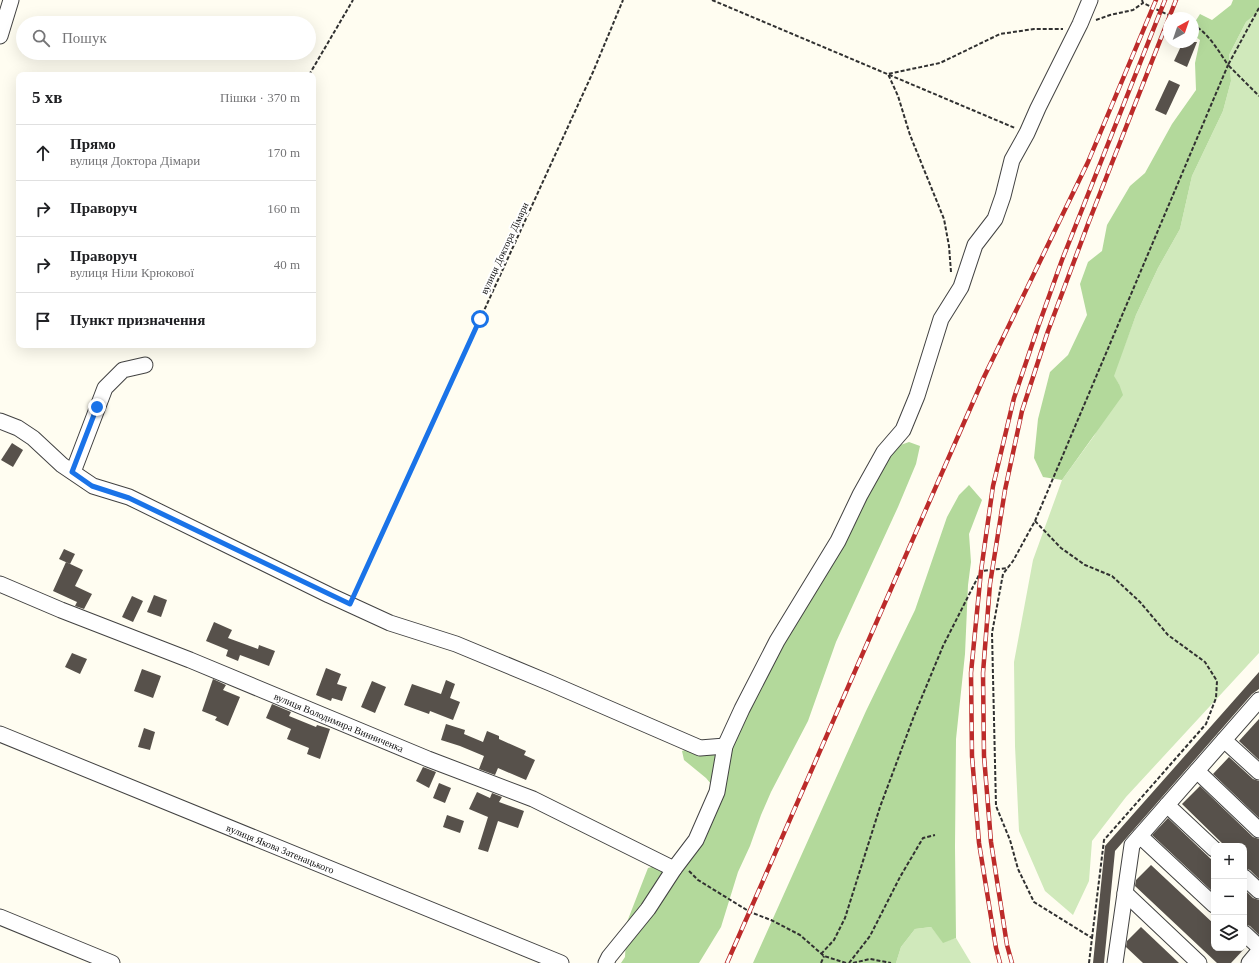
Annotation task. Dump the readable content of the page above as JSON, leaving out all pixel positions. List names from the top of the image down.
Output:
{
  "streets": {
    "street": ["вулиця Володимира Винниченка", "вулиця Якова Затенацького"],
    "path": ["вулиця Доктора Дімари"]
  },
  "north": "top right",
  "page": {
    "search": "Пошук",
    "heading": ["5 хв", "Пішки · 370 m"],
    "list": [
      ["Прямо", "вулиця Доктора Дімари", "170 m"],
      ["Праворуч", "160 m"],
      ["Праворуч", "вулиця Ніли Крюкової", "40 m"],
      "Пункт призначення"
    ],
    "map_buttons": ["+", "−"]
  }
}
